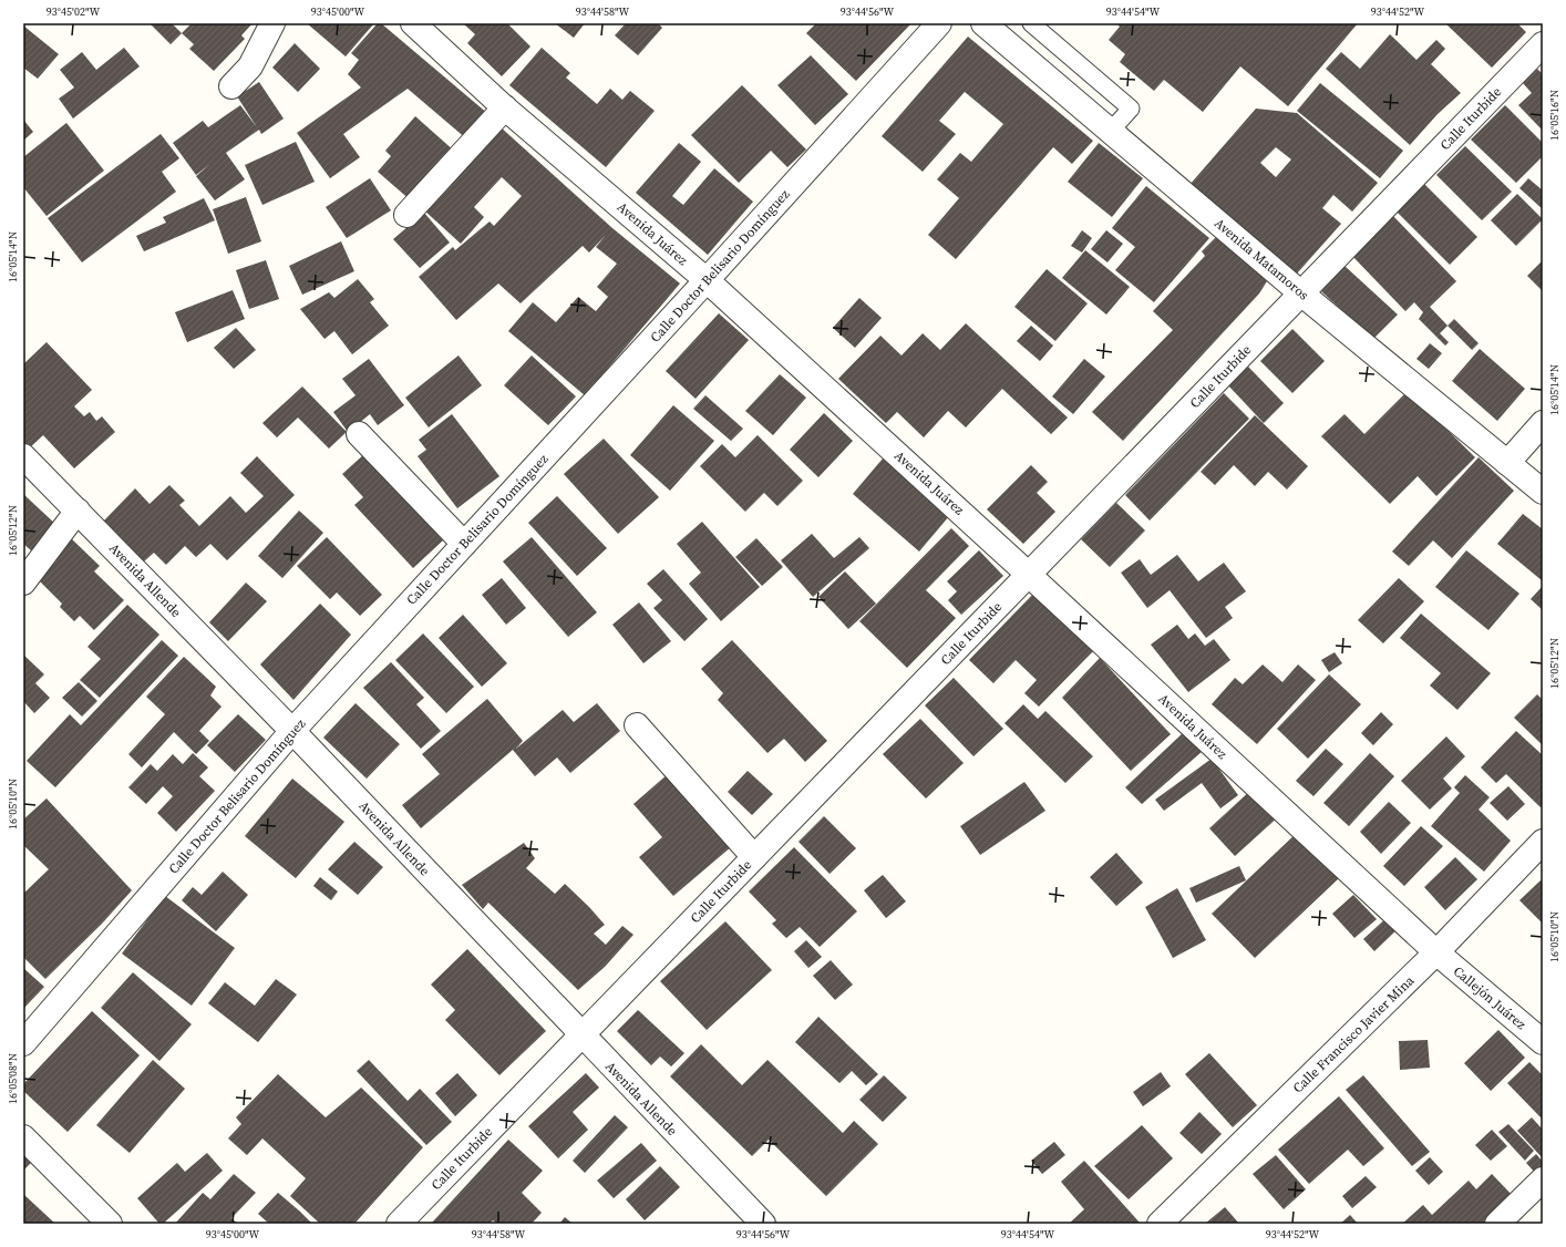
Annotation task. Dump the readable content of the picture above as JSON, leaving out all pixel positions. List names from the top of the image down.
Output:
{
  "streets": {
    "street": [
      "Calle Iturbide",
      "Avenida Juárez",
      "Avenida Matamoros",
      "Calle Doctor Belisario Domínguez",
      "Avenida Allende",
      "Callejón Juárez",
      "Calle Francisco Javier Mina"
    ]
  },
  "crossings": [
    ["Calle Iturbide", "Avenida Juárez"],
    ["Calle Iturbide", "Avenida Matamoros"],
    ["Calle Iturbide", "Avenida Allende"],
    ["Avenida Juárez", "Calle Doctor Belisario Domínguez"],
    ["Avenida Juárez", "Callejón Juárez"],
    ["Avenida Juárez", "Calle Francisco Javier Mina"],
    ["Calle Doctor Belisario Domínguez", "Avenida Allende"],
    ["Callejón Juárez", "Calle Francisco Javier Mina"]
  ],
  "coordinates": [
    "93°45'02\"W",
    "93°45'00\"W",
    "93°44'58\"W",
    "93°44'56\"W",
    "93°44'54\"W",
    "93°44'52\"W",
    "16°05'16\"N",
    "16°05'14\"N",
    "16°05'12\"N",
    "16°05'10\"N",
    "16°05'08\"N"
  ]
}
